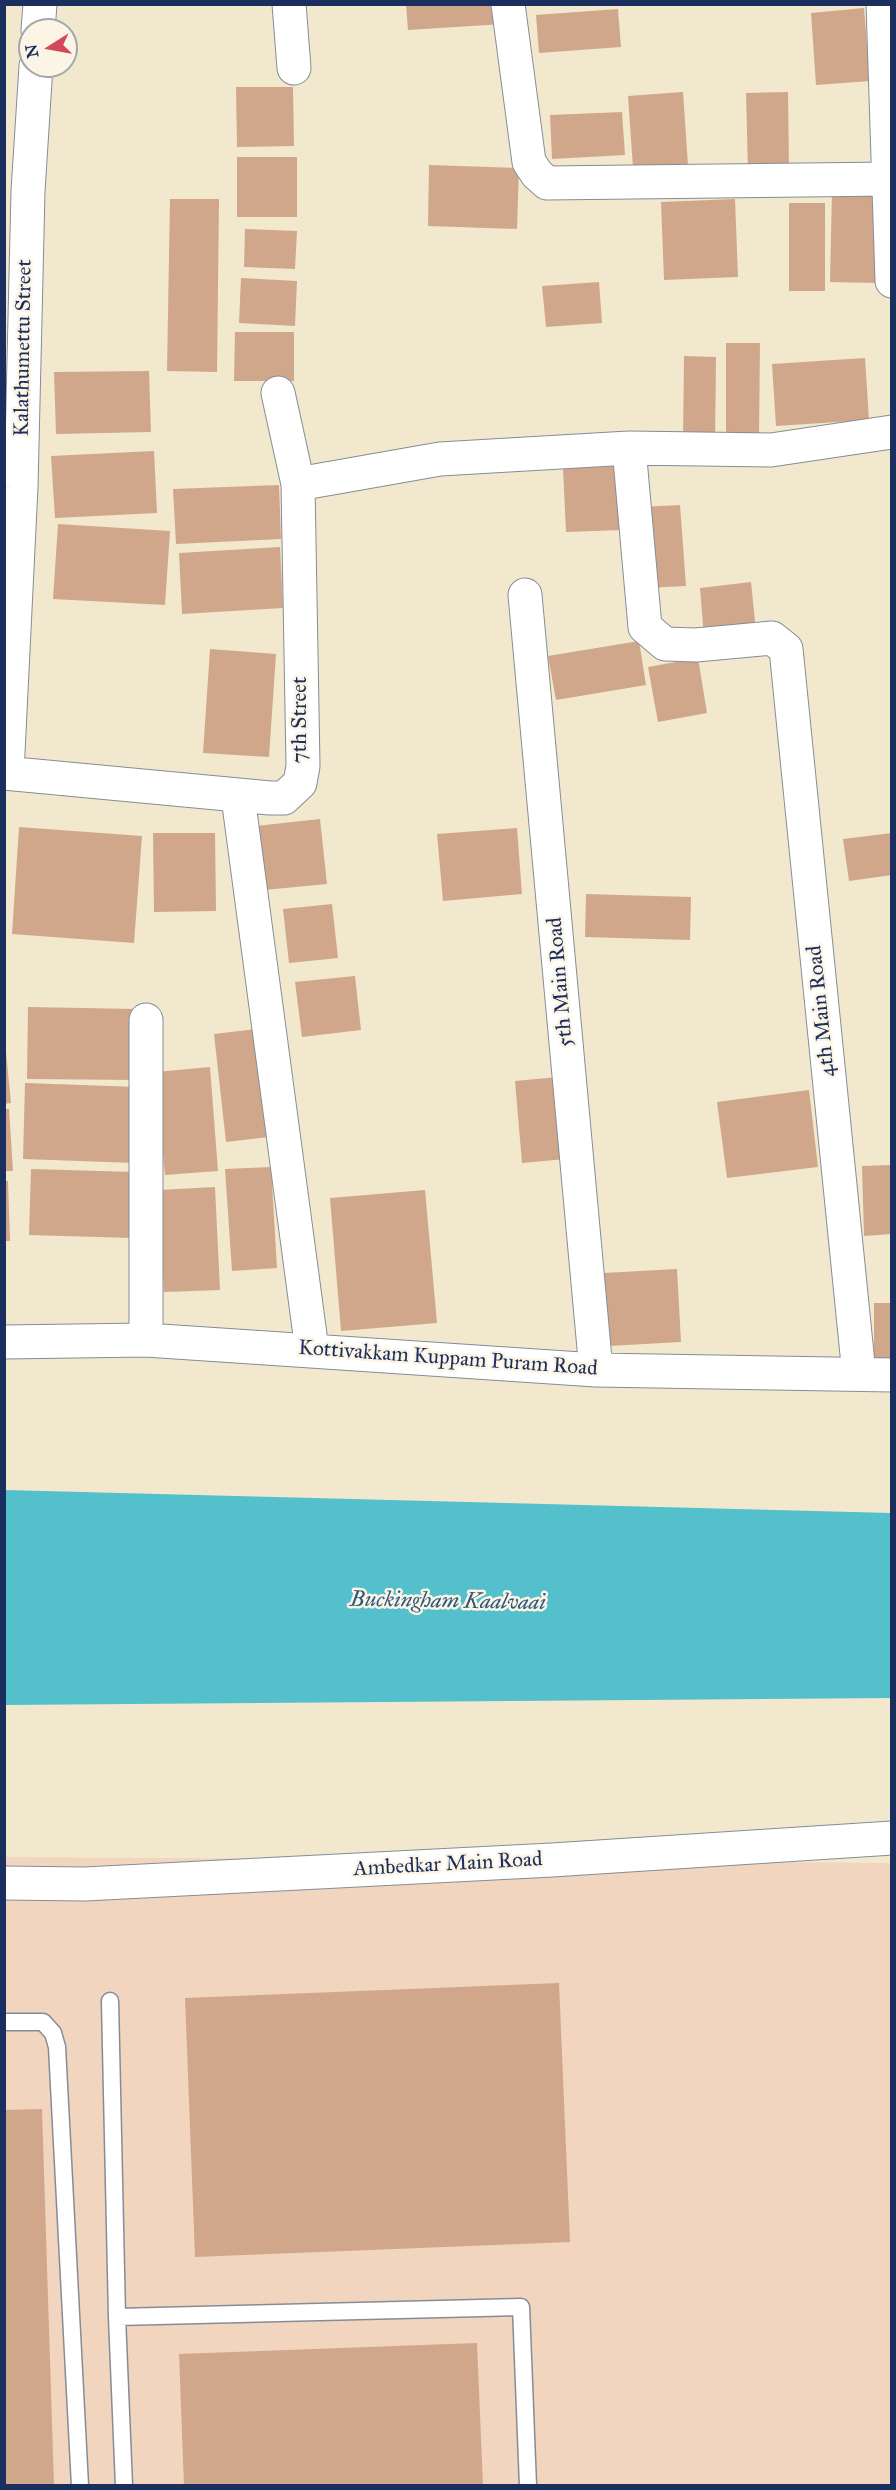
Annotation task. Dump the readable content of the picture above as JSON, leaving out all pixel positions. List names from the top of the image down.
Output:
{
  "streets": {
    "street": [
      "Kalathumettu Street",
      "7th Street",
      "5th Main Road",
      "4th Main Road",
      "Kottivakkam Kuppam Puram Road",
      "Ambedkar Main Road"
    ]
  },
  "crossings": [
    ["Kalathumettu Street", "7th Street"],
    ["5th Main Road", "Kottivakkam Kuppam Puram Road"],
    ["4th Main Road", "Kottivakkam Kuppam Puram Road"]
  ],
  "water": ["Buckingham Kaalvaai"],
  "north": "left"
}
